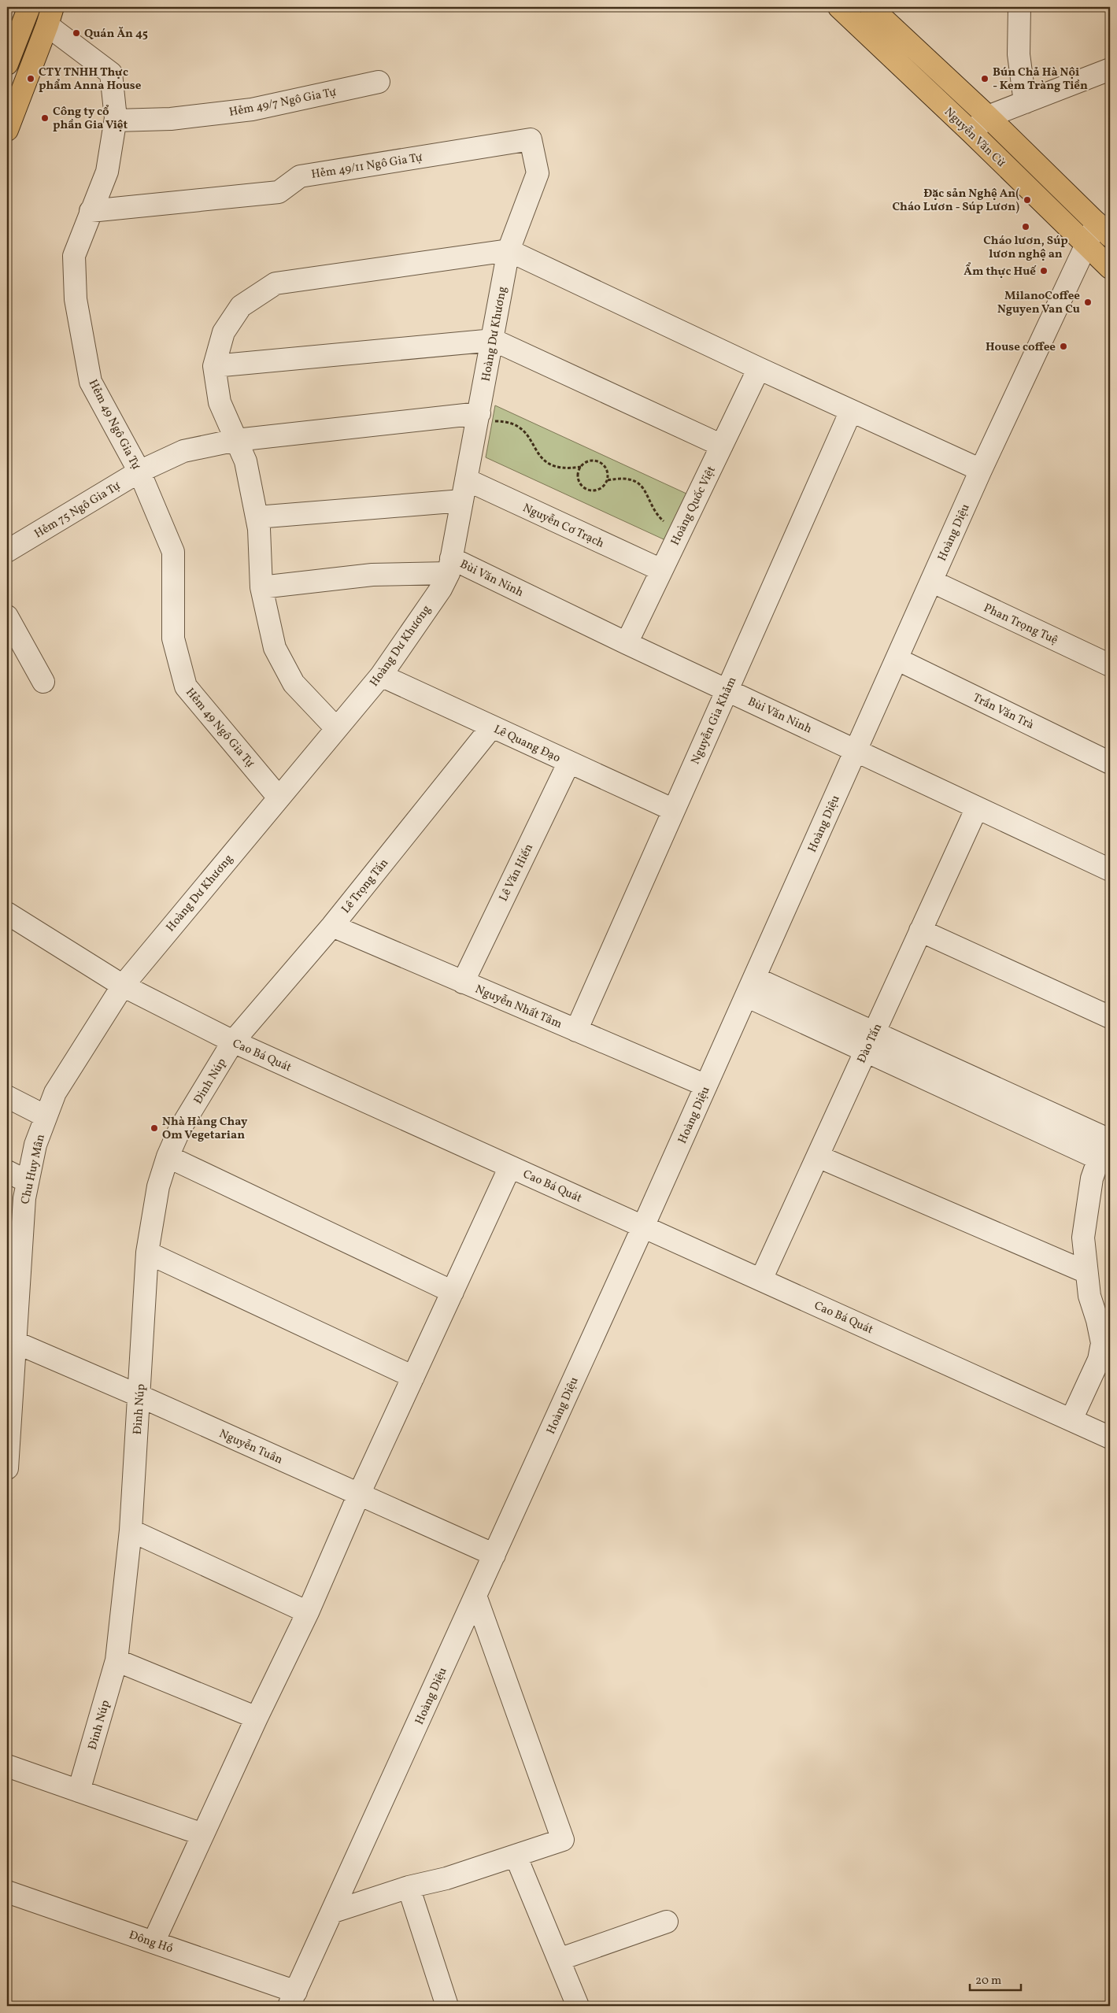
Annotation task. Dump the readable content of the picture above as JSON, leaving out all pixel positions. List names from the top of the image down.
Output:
{
  "streets": {
    "main road": ["Nguyễn Văn Cừ"],
    "street": [
      "Hẻm 49/7 Ngô Gia Tự",
      "Hẻm 49/11 Ngô Gia Tự",
      "Hoàng Dư Khương",
      "Hẻm 49 Ngô Gia Tự",
      "Hoàng Quốc Việt",
      "Hẻm 75 Ngô Gia Tự",
      "Nguyễn Cơ Trạch",
      "Hoàng Diệu",
      "Bùi Văn Ninh",
      "Phan Trọng Tuệ",
      "Trần Văn Trà",
      "Nguyễn Gia Khảm",
      "Lê Quang Đạo",
      "Lê Văn Hiến",
      "Lê Trọng Tấn",
      "Nguyễn Nhất Tâm",
      "Đào Tấn",
      "Cao Bá Quát",
      "Đinh Núp",
      "Chu Huy Mân",
      "Nguyễn Tuân",
      "Đông Hồ"
    ]
  },
  "crossings": [
    ["Hẻm 49/7 Ngô Gia Tự", "Hẻm 49 Ngô Gia Tự"],
    ["Nguyễn Văn Cừ", "Hoàng Diệu"],
    ["Hẻm 49/11 Ngô Gia Tự", "Hoàng Dư Khương"],
    ["Hẻm 49/11 Ngô Gia Tự", "Hẻm 49 Ngô Gia Tự"],
    ["Hoàng Dư Khương", "Hẻm 49 Ngô Gia Tự"],
    ["Hoàng Dư Khương", "Hẻm 75 Ngô Gia Tự"],
    ["Hoàng Dư Khương", "Nguyễn Cơ Trạch"],
    ["Hoàng Dư Khương", "Bùi Văn Ninh"],
    ["Hoàng Dư Khương", "Lê Quang Đạo"],
    ["Hoàng Dư Khương", "Cao Bá Quát"],
    ["Hoàng Dư Khương", "Chu Huy Mân"],
    ["Hẻm 49 Ngô Gia Tự", "Hẻm 75 Ngô Gia Tự"],
    ["Hoàng Quốc Việt", "Nguyễn Cơ Trạch"],
    ["Hoàng Quốc Việt", "Bùi Văn Ninh"],
    ["Hoàng Diệu", "Bùi Văn Ninh"],
    ["Hoàng Diệu", "Phan Trọng Tuệ"],
    ["Hoàng Diệu", "Trần Văn Trà"],
    ["Hoàng Diệu", "Nguyễn Nhất Tâm"],
    ["Hoàng Diệu", "Cao Bá Quát"],
    ["Hoàng Diệu", "Nguyễn Tuân"],
    ["Hoàng Diệu", "Đông Hồ"],
    ["Bùi Văn Ninh", "Nguyễn Gia Khảm"],
    ["Bùi Văn Ninh", "Đào Tấn"],
    ["Nguyễn Gia Khảm", "Lê Quang Đạo"],
    ["Nguyễn Gia Khảm", "Nguyễn Nhất Tâm"],
    ["Lê Quang Đạo", "Lê Văn Hiến"],
    ["Lê Quang Đạo", "Lê Trọng Tấn"],
    ["Lê Văn Hiến", "Nguyễn Nhất Tâm"],
    ["Lê Trọng Tấn", "Nguyễn Nhất Tâm"],
    ["Lê Trọng Tấn", "Cao Bá Quát"],
    ["Lê Trọng Tấn", "Đinh Núp"],
    ["Đào Tấn", "Cao Bá Quát"],
    ["Cao Bá Quát", "Đinh Núp"],
    ["Cao Bá Quát", "Chu Huy Mân"],
    ["Đinh Núp", "Nguyễn Tuân"],
    ["Chu Huy Mân", "Nguyễn Tuân"]
  ],
  "places": [
    "Quán Ăn 45",
    "CTY TNHH Thực phẩm Anna House",
    "Bún Chả Hà Nội - Kem Tràng Tiền",
    "Công ty cổ phần Gia Việt",
    "Đặc sản Nghệ An( Cháo Lươn - Súp Lươn)",
    "Cháo lươn, Súp lươn nghệ an",
    "Ẩm thực Huế",
    "MilanoCoffee Nguyen Van Cu",
    "House coffee",
    "Nhà Hàng Chay Om Vegetarian"
  ],
  "scale_bar": "20 m"
}
